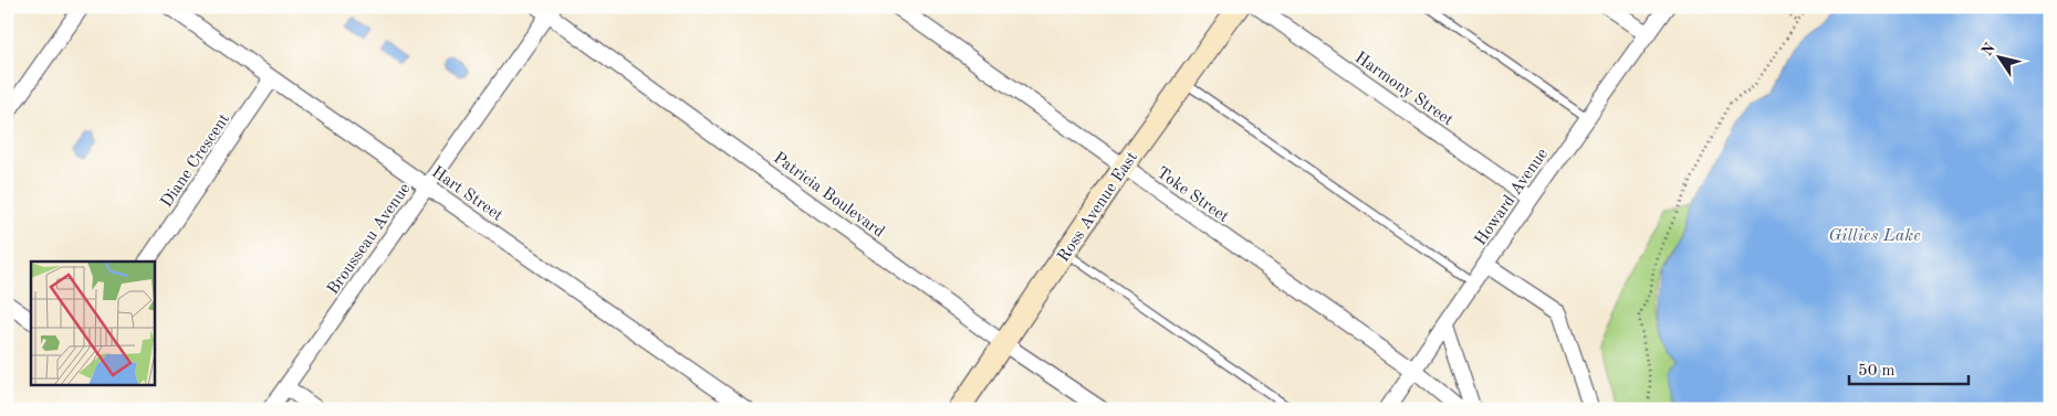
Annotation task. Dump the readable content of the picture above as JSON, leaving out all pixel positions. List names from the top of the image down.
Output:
{
  "streets": {
    "main road": ["Ross Avenue East"],
    "street": [
      "Harmony Street",
      "Diane Crescent",
      "Hart Street",
      "Patricia Boulevard",
      "Toke Street",
      "Howard Avenue",
      "Brousseau Avenue"
    ]
  },
  "crossings": [
    ["Harmony Street", "Howard Avenue"],
    ["Diane Crescent", "Hart Street"],
    ["Hart Street", "Brousseau Avenue"],
    ["Patricia Boulevard", "Ross Avenue East"],
    ["Patricia Boulevard", "Brousseau Avenue"],
    ["Toke Street", "Howard Avenue"],
    ["Toke Street", "Ross Avenue East"]
  ],
  "water": ["Gillies Lake"],
  "scale_bar": "50 m",
  "north": "top left"
}
